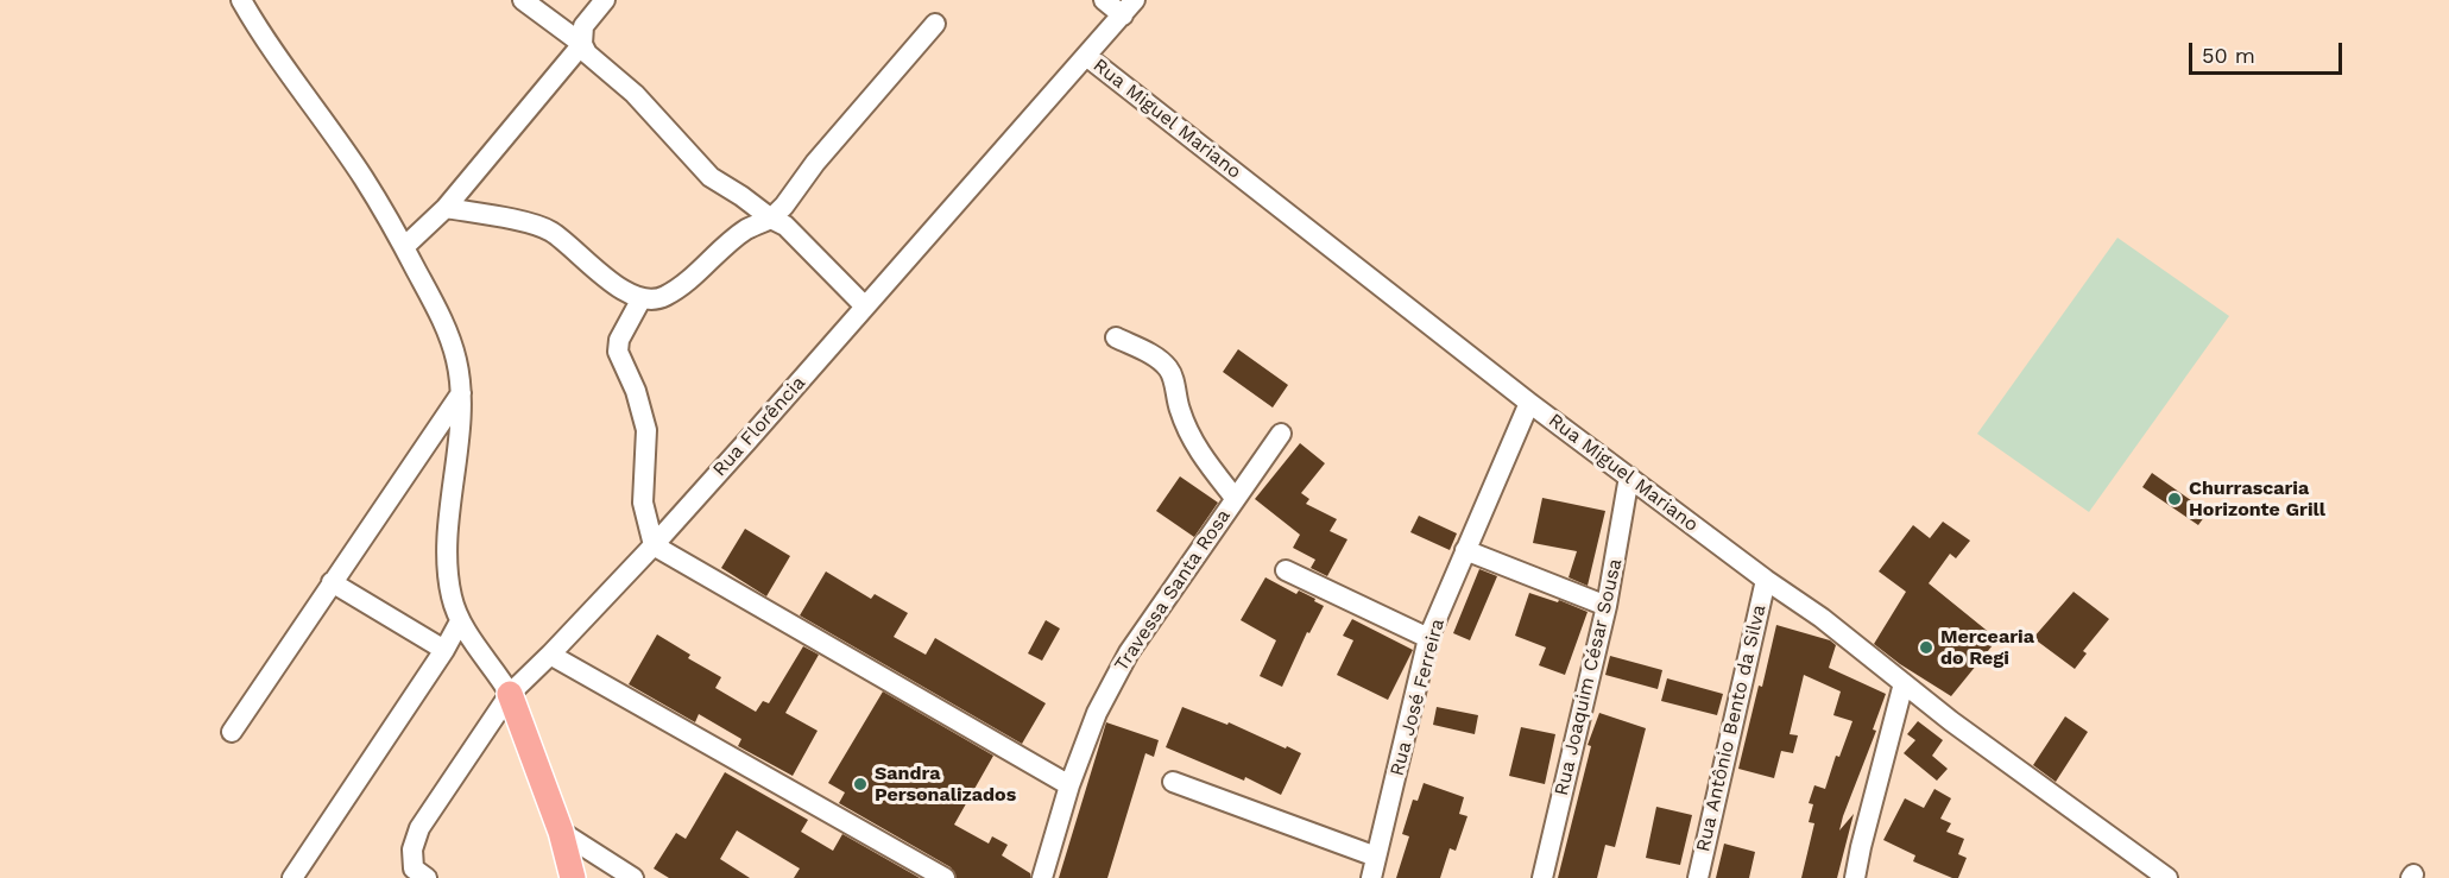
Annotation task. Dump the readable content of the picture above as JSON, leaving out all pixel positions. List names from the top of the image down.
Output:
{
  "streets": {
    "street": [
      "Rua Miguel Mariano",
      "Rua Florência",
      "Travessa Santa Rosa",
      "Rua Joaquim César Sousa",
      "Rua José Ferreira",
      "Rua Antônio Bento da Silva"
    ]
  },
  "crossings": [
    ["Rua Miguel Mariano", "Rua Florência"],
    ["Rua Miguel Mariano", "Rua Joaquim César Sousa"],
    ["Rua Miguel Mariano", "Rua José Ferreira"],
    ["Rua Miguel Mariano", "Rua Antônio Bento da Silva"]
  ],
  "places": ["Churrascaria Horizonte Grill", "Mercearia do Regi", "Sandra Personalizados"],
  "scale_bar": "50 m"
}
